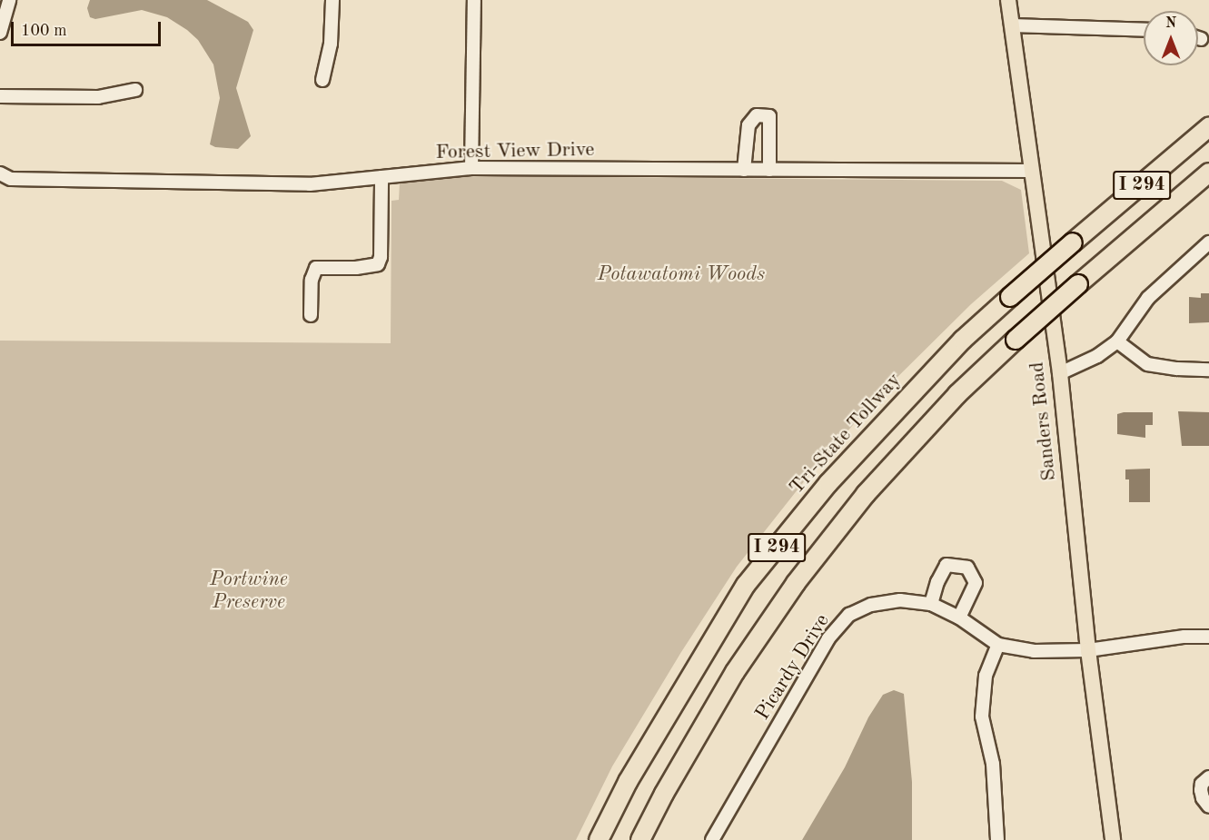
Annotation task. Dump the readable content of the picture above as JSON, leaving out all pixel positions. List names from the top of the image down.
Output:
{
  "streets": {
    "highway": ["I 294", "Tri-State Tollway"],
    "main road": ["Sanders Road"],
    "street": ["Forest View Drive", "Picardy Drive"]
  },
  "crossings": [
    ["Forest View Drive", "Sanders Road"],
    ["Sanders Road", "Picardy Drive"]
  ],
  "parks": ["Potawatomi Woods", "Portwine Preserve"],
  "scale_bar": "100 m",
  "north": "top"
}
